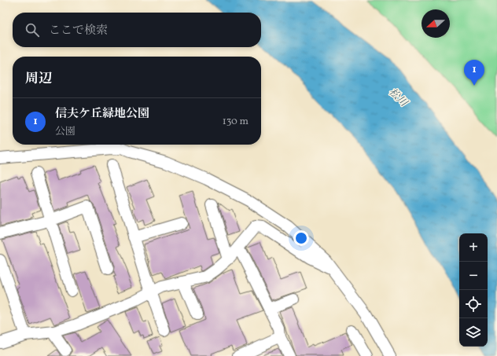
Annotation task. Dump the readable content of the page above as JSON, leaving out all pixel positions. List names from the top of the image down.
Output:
{
  "water": ["松川"],
  "north": "left",
  "page": {
    "search": "ここで検索",
    "heading": "周辺",
    "pins": "1",
    "list": [
      {
        "mark": "1",
        "name": "信夫ケ丘緑地公園",
        "note": "公園",
        "value": "130 m"
      }
    ],
    "map_buttons": ["+", "−"]
  }
}
